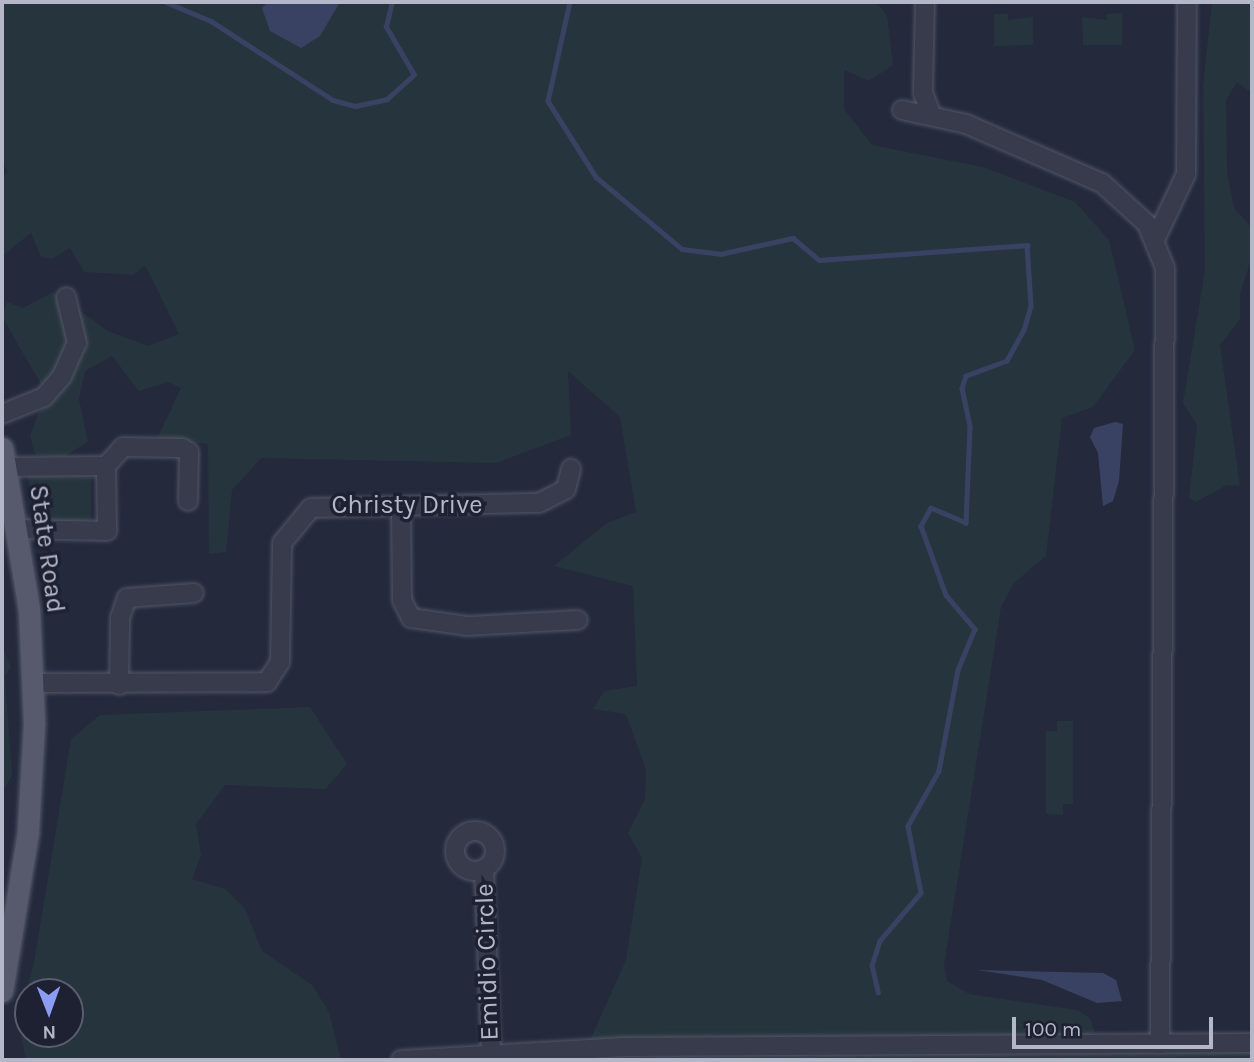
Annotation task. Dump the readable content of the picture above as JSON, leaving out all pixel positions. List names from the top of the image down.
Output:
{
  "streets": {
    "main road": ["State Road"],
    "street": ["Christy Drive", "Emidio Circle"]
  },
  "crossings": [
    ["Christy Drive", "State Road"]
  ],
  "scale_bar": "100 m",
  "north": "bottom"
}
